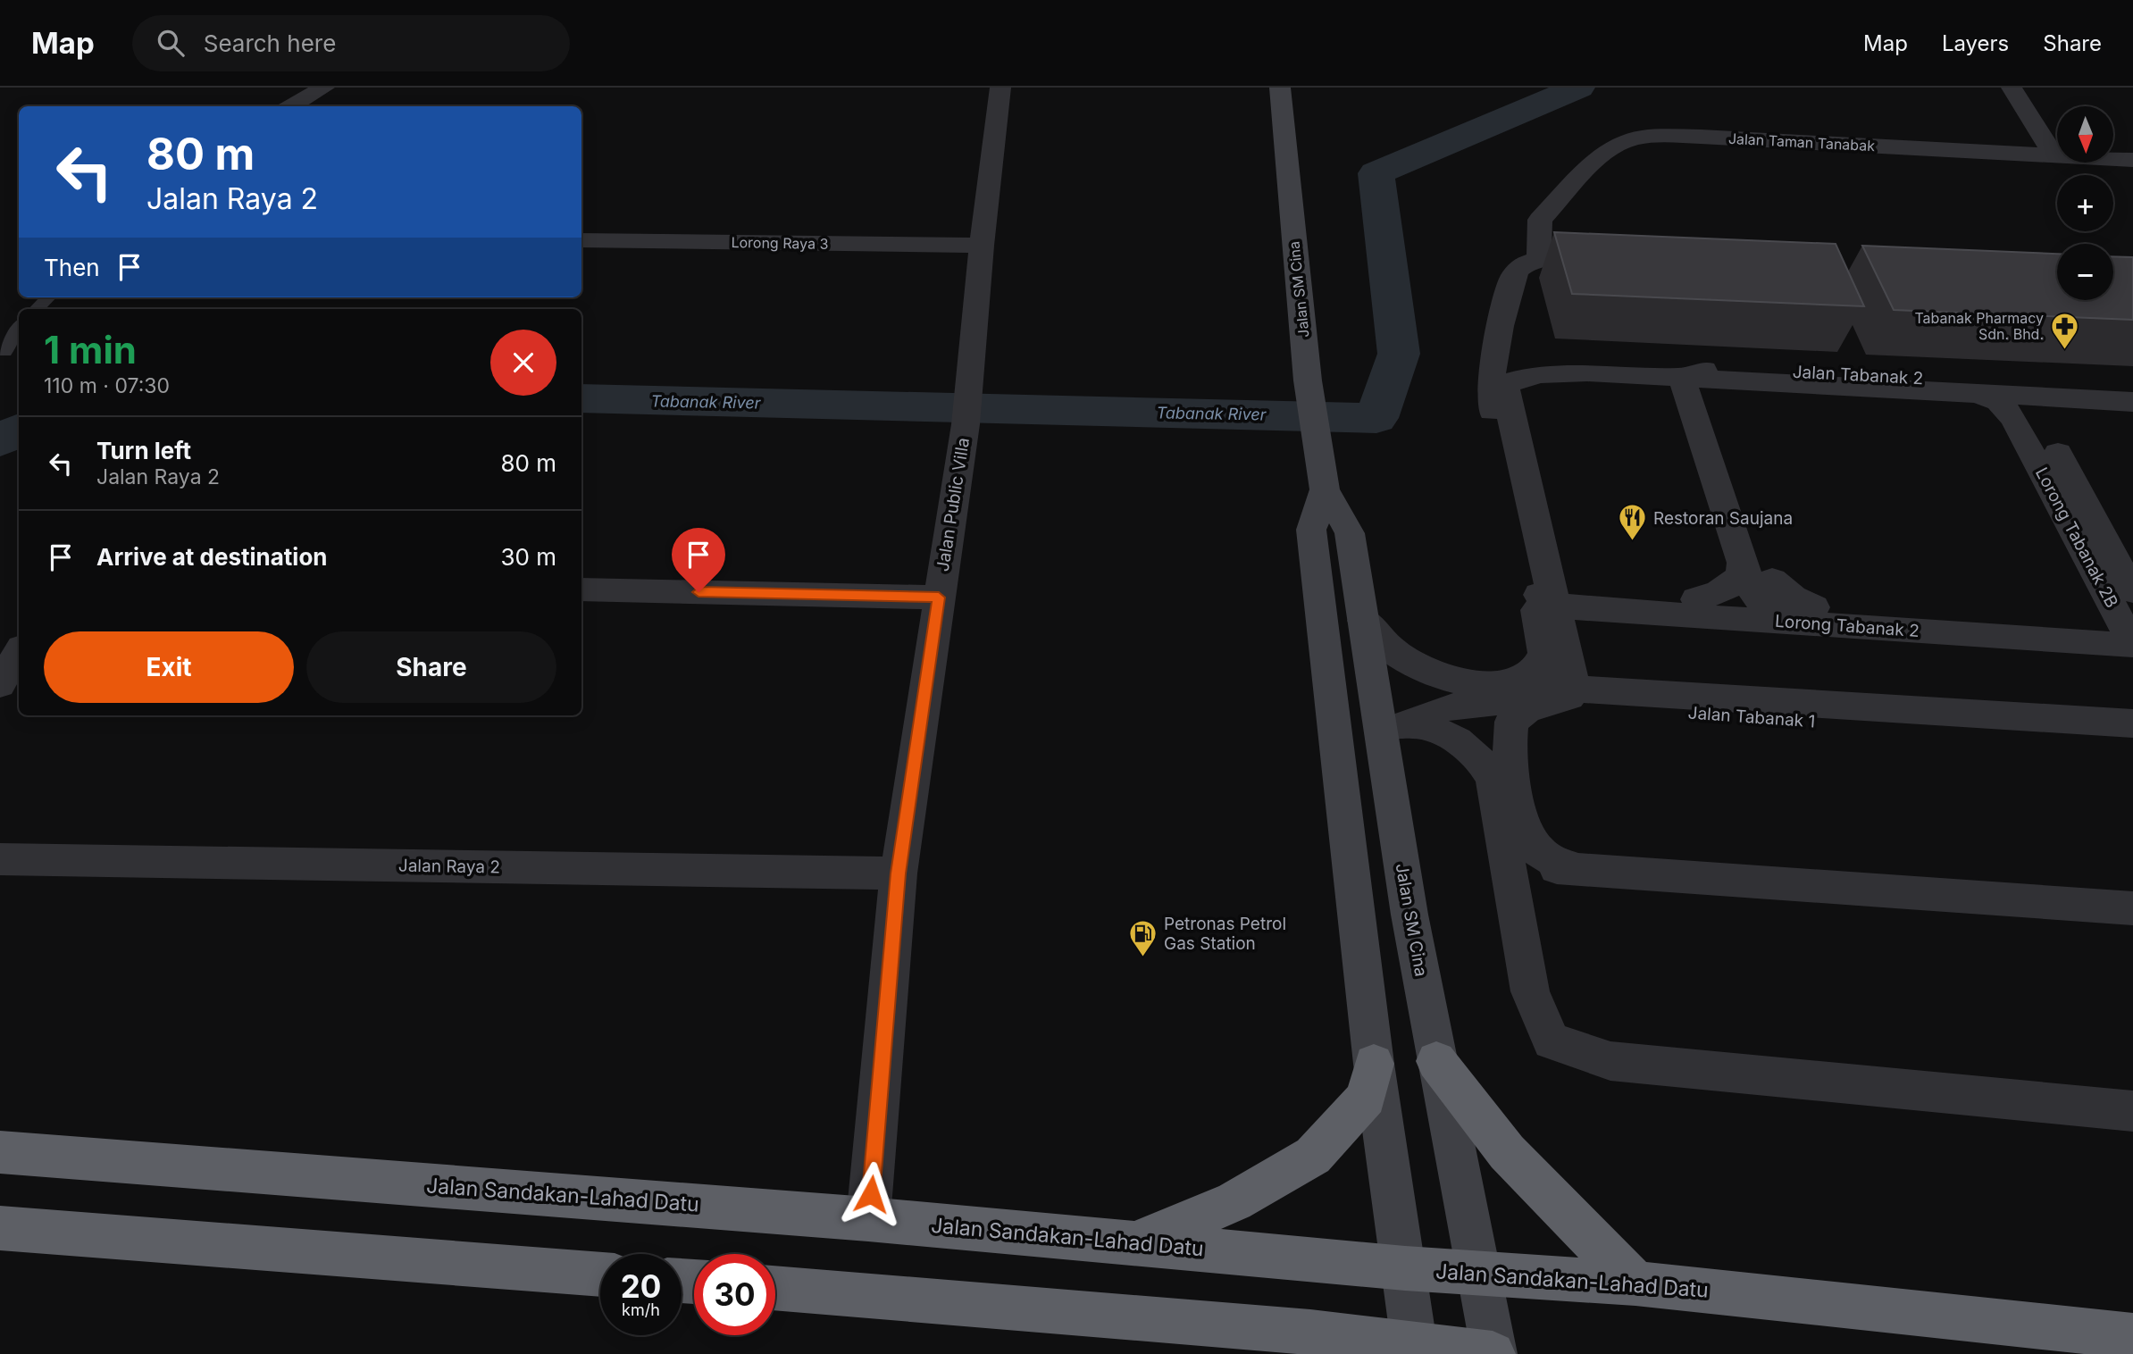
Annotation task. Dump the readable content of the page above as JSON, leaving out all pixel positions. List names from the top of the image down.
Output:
{
  "streets": {
    "highway": ["Jalan Sandakan-Lahad Datu"],
    "street": [
      "Jalan Taman Tanabak",
      "Lorong Raya 3",
      "Jalan SM Cina",
      "Jalan Tabanak 2",
      "Jalan Public Villa",
      "Lorong Tabanak 2B",
      "Lorong Tabanak 2",
      "Jalan Tabanak 1",
      "Jalan Raya 2"
    ]
  },
  "crossings": [
    ["Lorong Raya 3", "Jalan Public Villa"],
    ["Jalan SM Cina", "Jalan Tabanak 1"],
    ["Jalan SM Cina", "Jalan Sandakan-Lahad Datu"],
    ["Jalan Tabanak 2", "Lorong Tabanak 2B"],
    ["Jalan Public Villa", "Jalan Raya 2"],
    ["Jalan Public Villa", "Jalan Sandakan-Lahad Datu"]
  ],
  "water": ["Tabanak River"],
  "places": {
    "pharmacy": ["Tabanak Pharmacy Sdn. Bhd."],
    "restaurant": ["Restoran Saujana"],
    "fuel station": ["Petronas Petrol Gas Station"]
  },
  "north": "bottom",
  "page": {
    "header": "Map",
    "search": "Search here",
    "nav": ["Map", "Layers", "Share"],
    "map_buttons": ["+", "−"],
    "turn": ["80 m", "Jalan Raya 2"],
    "then": "Then",
    "heading": ["1 min", "110 m · 07:30"],
    "list": [
      {
        "name": "Turn left",
        "note": "Jalan Raya 2",
        "value": "80 m"
      },
      {
        "name": "Arrive at destination",
        "value": "30 m"
      }
    ],
    "buttons": ["Exit", "Share"],
    "speed": "20 km/h",
    "limit": "30"
  }
}
